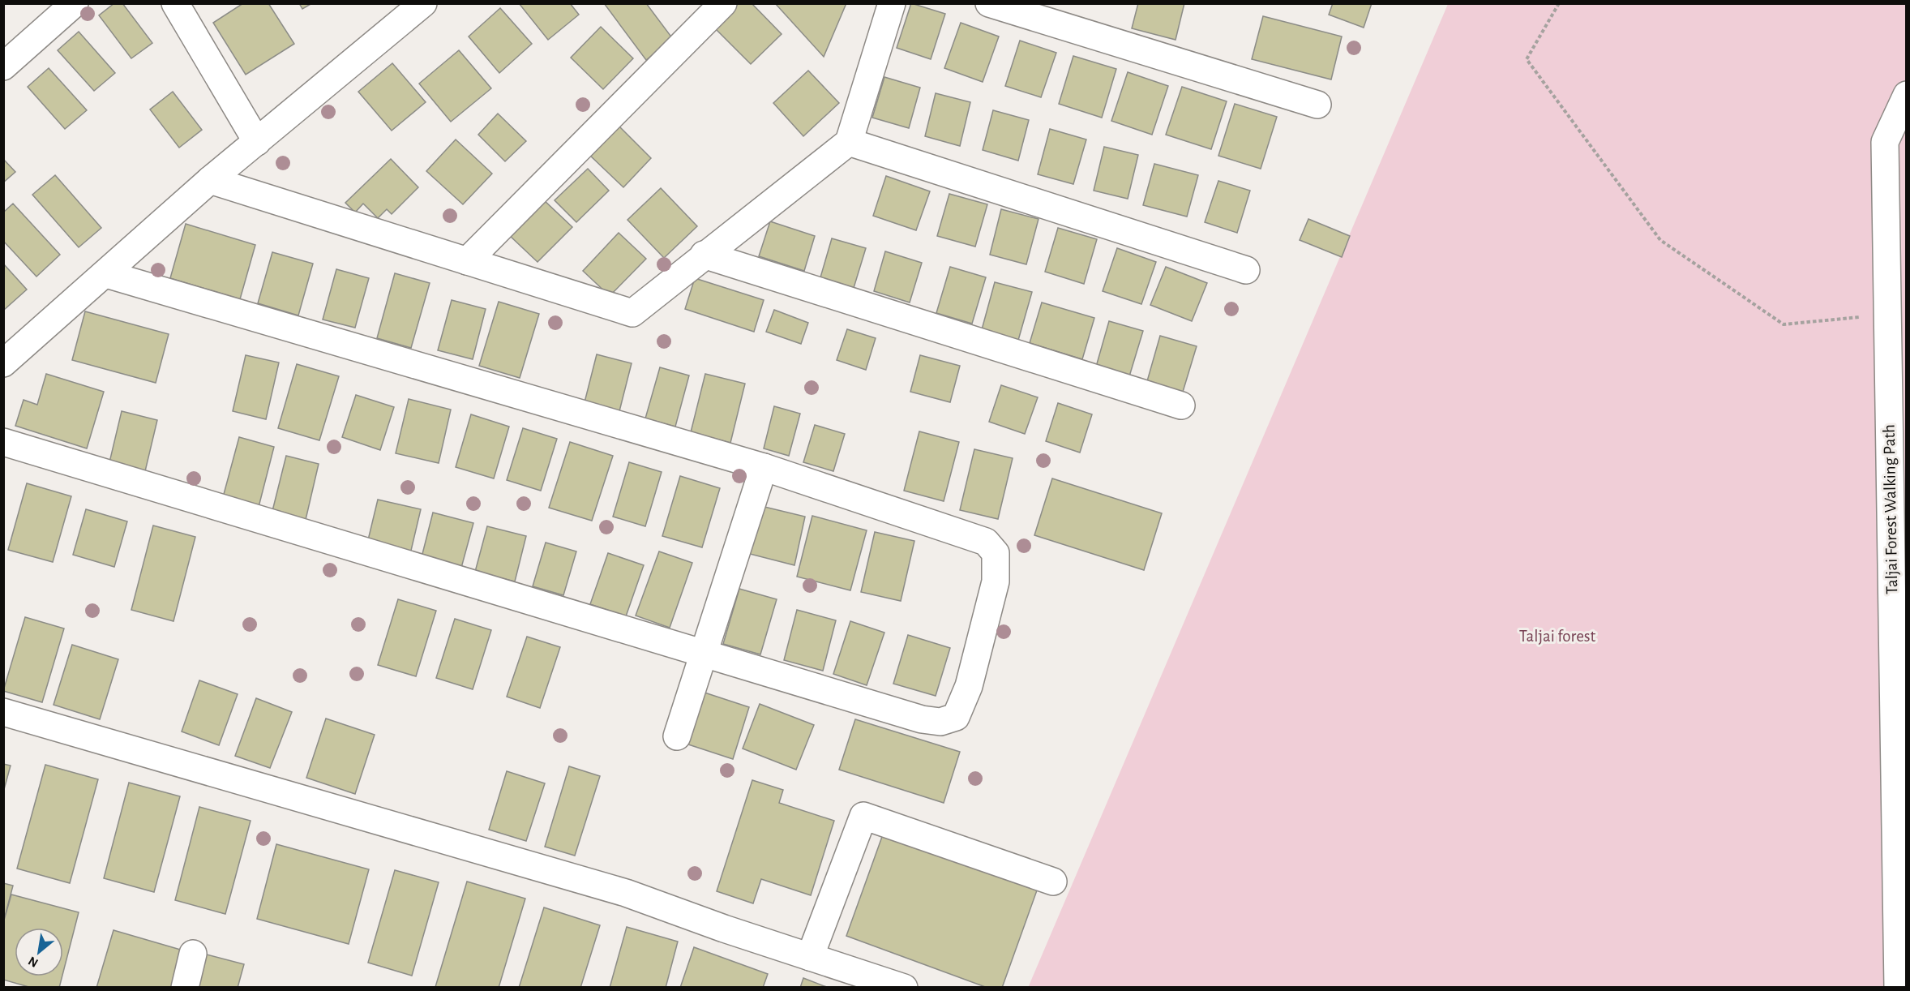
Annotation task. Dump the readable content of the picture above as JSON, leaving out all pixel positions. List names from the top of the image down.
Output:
{
  "streets": {
    "street": ["Taljai Forest Walking Path"]
  },
  "parks": ["Taljai forest"],
  "north": "bottom left"
}
